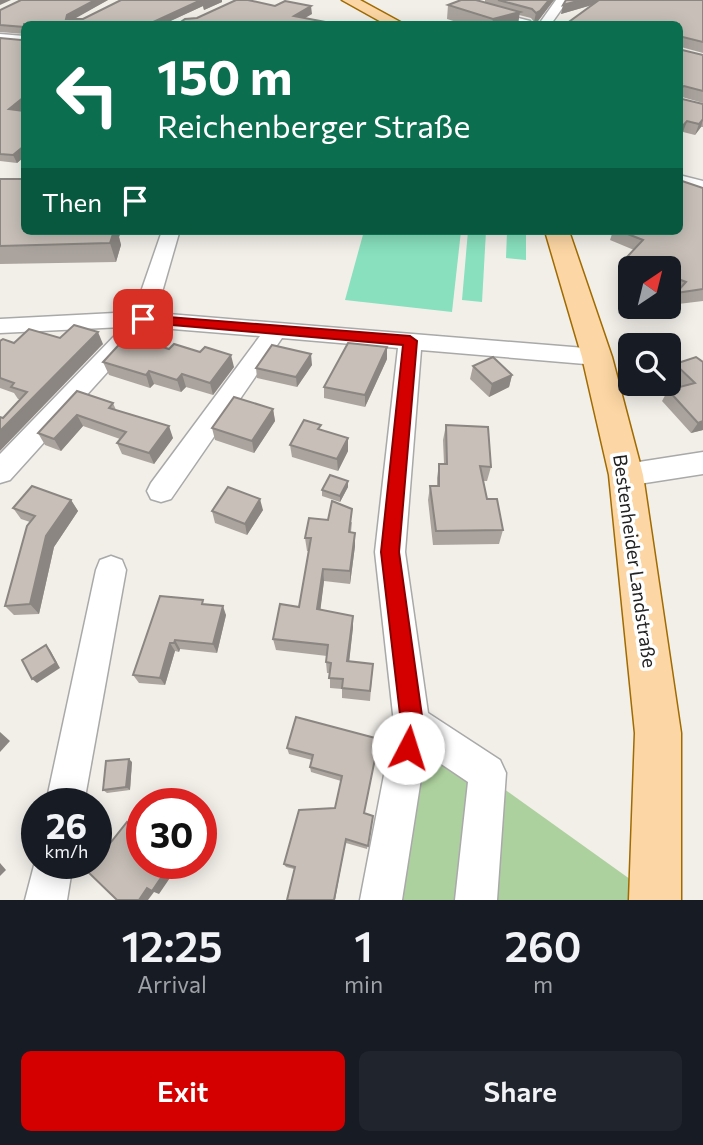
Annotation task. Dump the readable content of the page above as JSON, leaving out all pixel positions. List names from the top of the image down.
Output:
{
  "streets": {
    "main road": ["Bestenheider Landstraße"]
  },
  "north": "top right",
  "page": {
    "turn": ["150 m", "Reichenberger Straße"],
    "then": "Then",
    "speed": "26 km/h",
    "limit": "30",
    "eta": [
      "12:25",
      "Arrival",
      "1",
      "min",
      "260",
      "m"
    ],
    "buttons": ["Exit", "Share"]
  }
}
